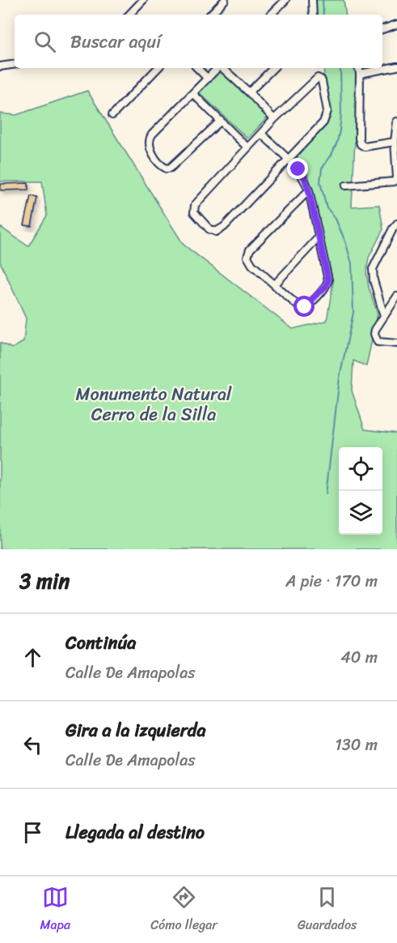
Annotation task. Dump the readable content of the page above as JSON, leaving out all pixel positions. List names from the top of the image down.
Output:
{
  "parks": ["Monumento Natural Cerro de la Silla"],
  "page": {
    "search": "Buscar aquí",
    "heading": ["3 min", "A pie · 170 m"],
    "list": [
      ["Continúa", "Calle De Amapolas", "40 m"],
      ["Gira a la izquierda", "Calle De Amapolas", "130 m"],
      "Llegada al destino"
    ],
    "nav": ["Mapa", "Cómo llegar", "Guardados"]
  }
}
